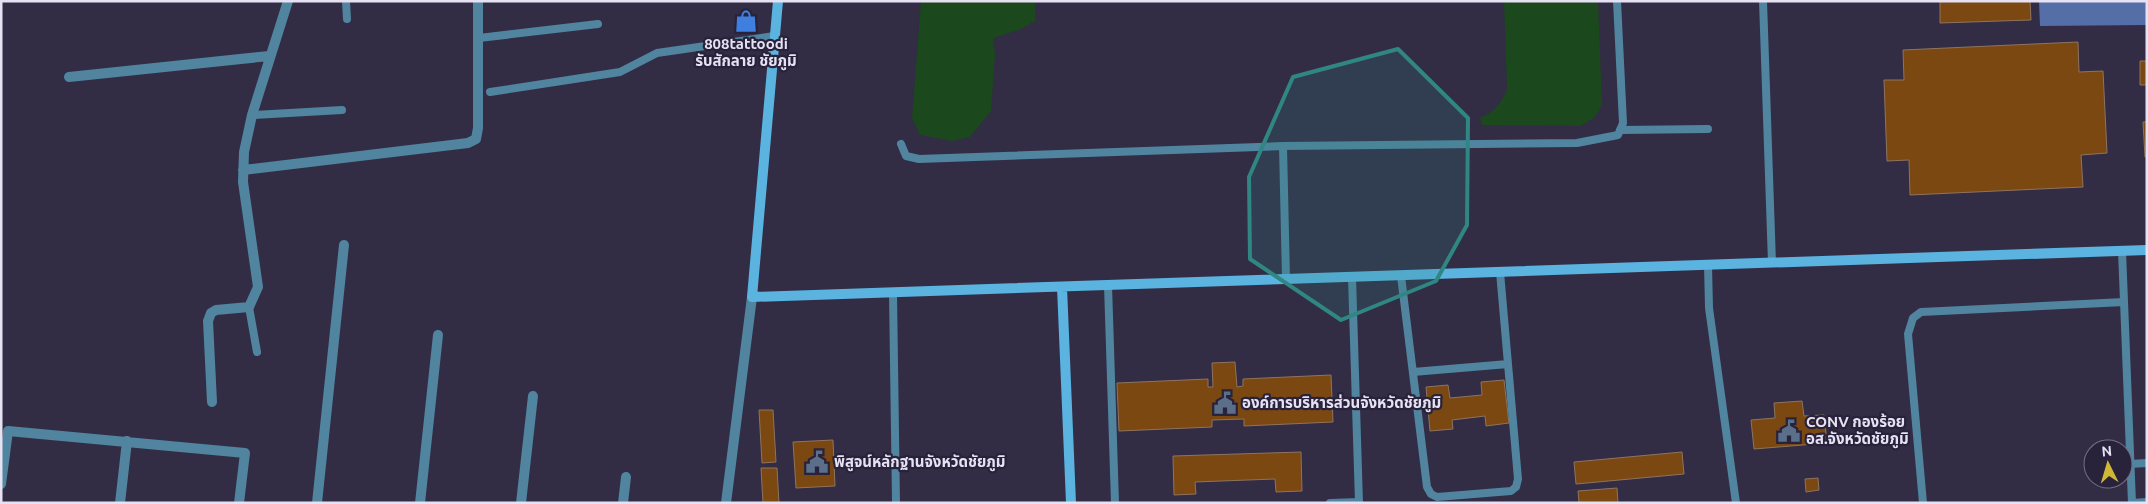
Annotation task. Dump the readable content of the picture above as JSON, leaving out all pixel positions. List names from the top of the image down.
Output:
{
  "places": {
    "shop": ["808tattoodi รับสักลาย ชัยภูมิ"],
    "public building": ["องค์การบริหารส่วนจังหวัดชัยภูมิ", "CONV กองร้อย อส.จังหวัดชัยภูมิ", "พิสูจน์หลักฐานจังหวัดชัยภูมิ"]
  },
  "north": "top"
}
